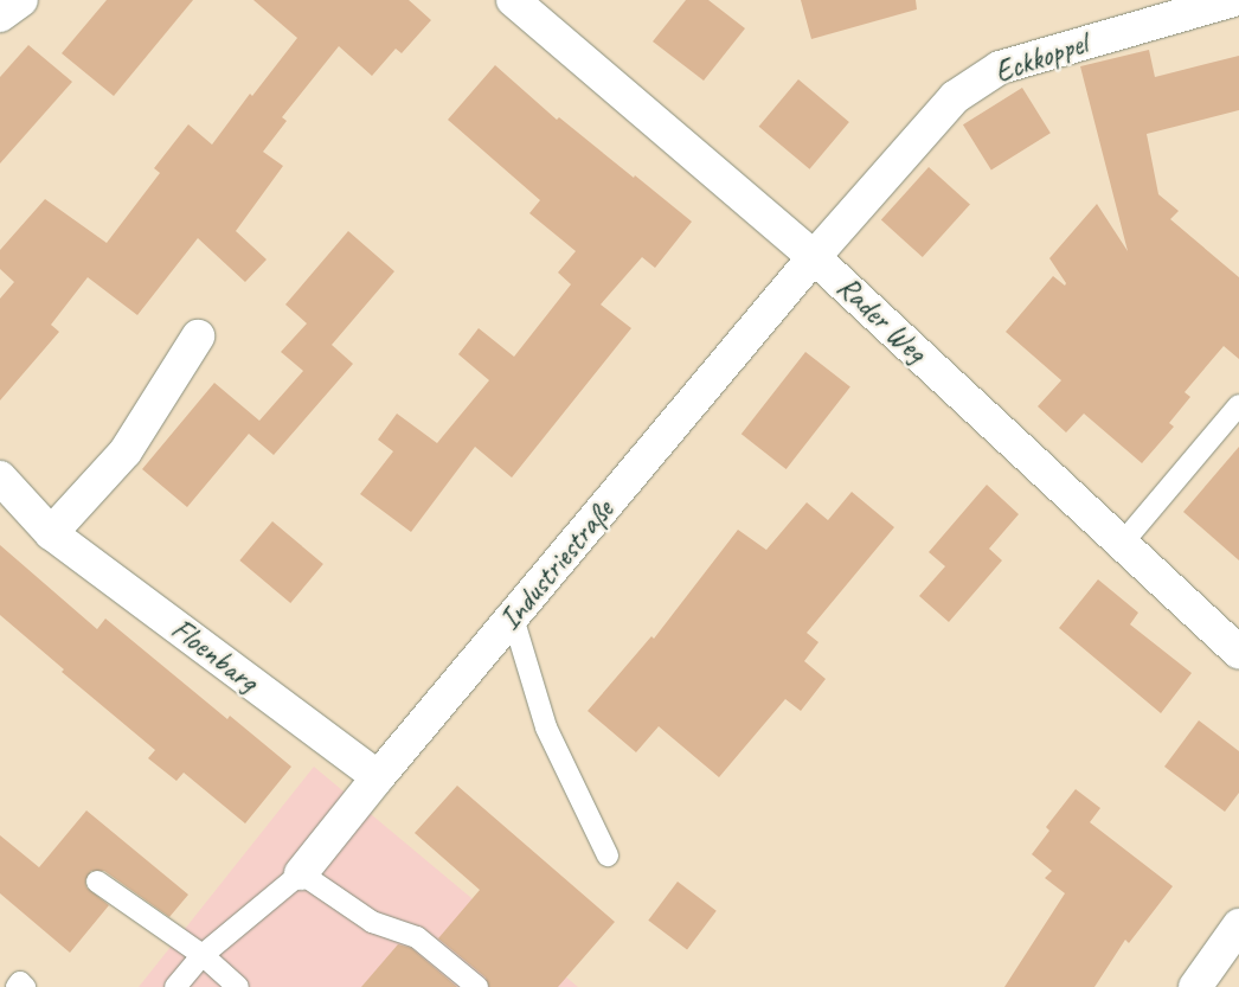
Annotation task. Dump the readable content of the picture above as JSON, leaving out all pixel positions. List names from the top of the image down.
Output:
{
  "streets": {
    "street": [
      "Eckkoppel",
      "Rader Weg",
      "Industriestraße",
      "Floenbarg"
    ]
  },
  "crossings": [
    ["Eckkoppel", "Rader Weg"],
    ["Eckkoppel", "Industriestraße"],
    ["Rader Weg", "Industriestraße"],
    ["Industriestraße", "Floenbarg"]
  ]
}
